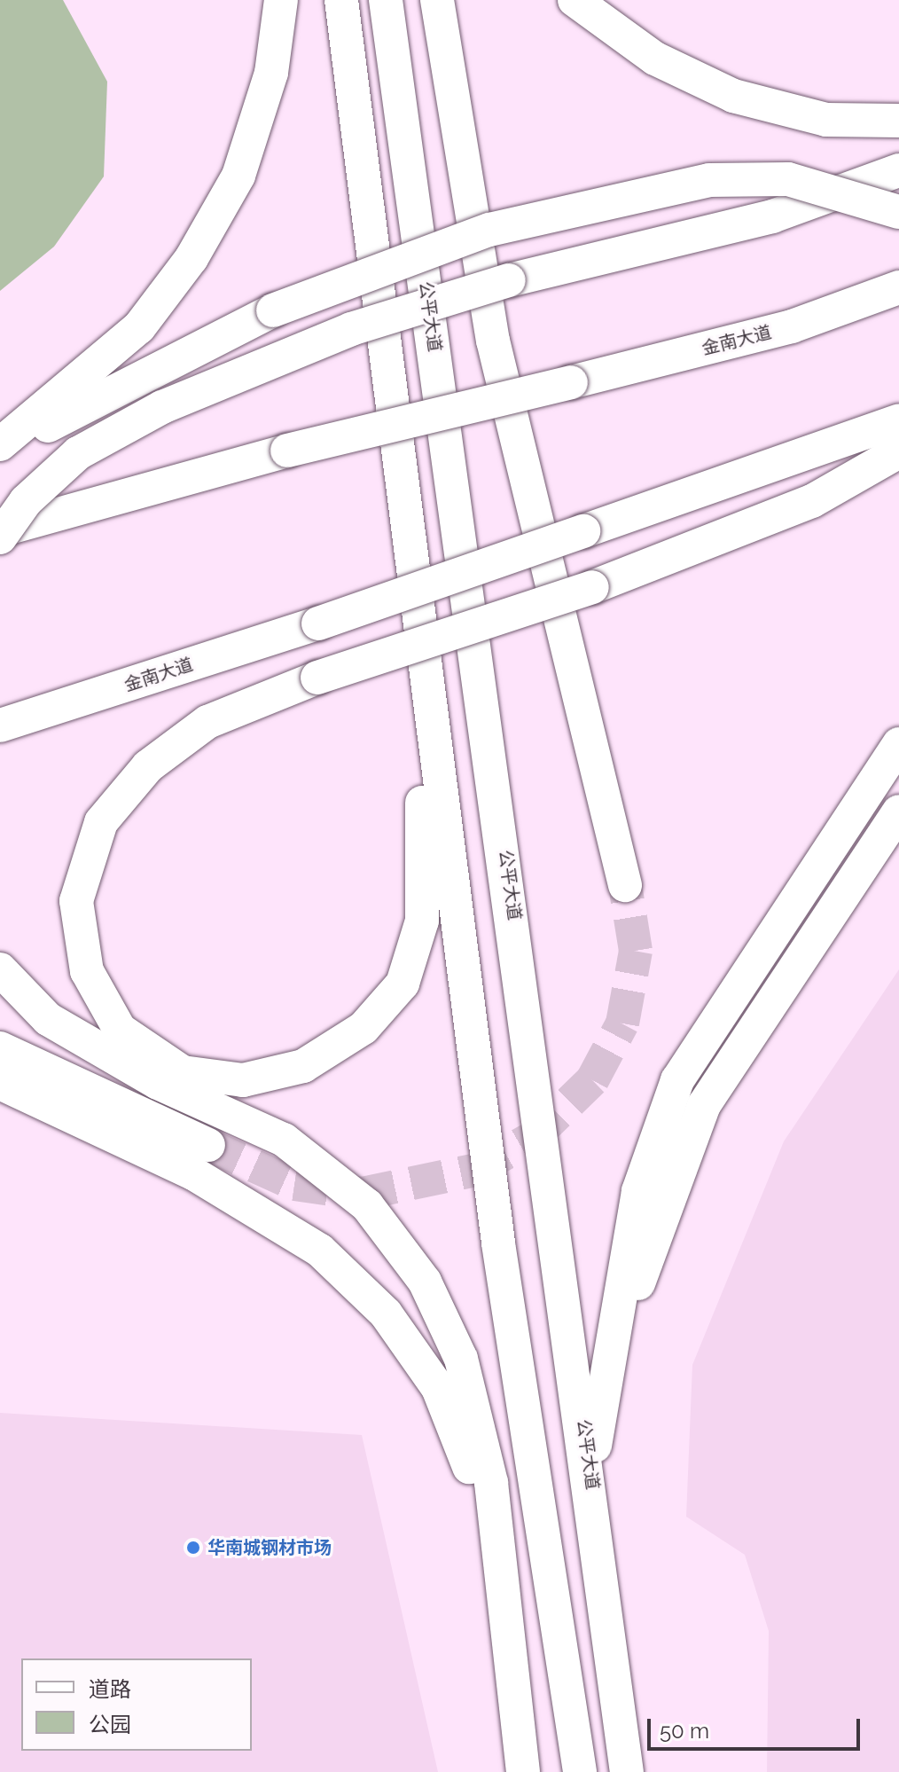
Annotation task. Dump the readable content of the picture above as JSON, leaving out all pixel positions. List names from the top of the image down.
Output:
{
  "streets": {
    "main road": ["公平大道", "金南大道"]
  },
  "places": ["华南城钢材市场"],
  "legend": ["道路", "公园"],
  "scale_bar": "50 m"
}
